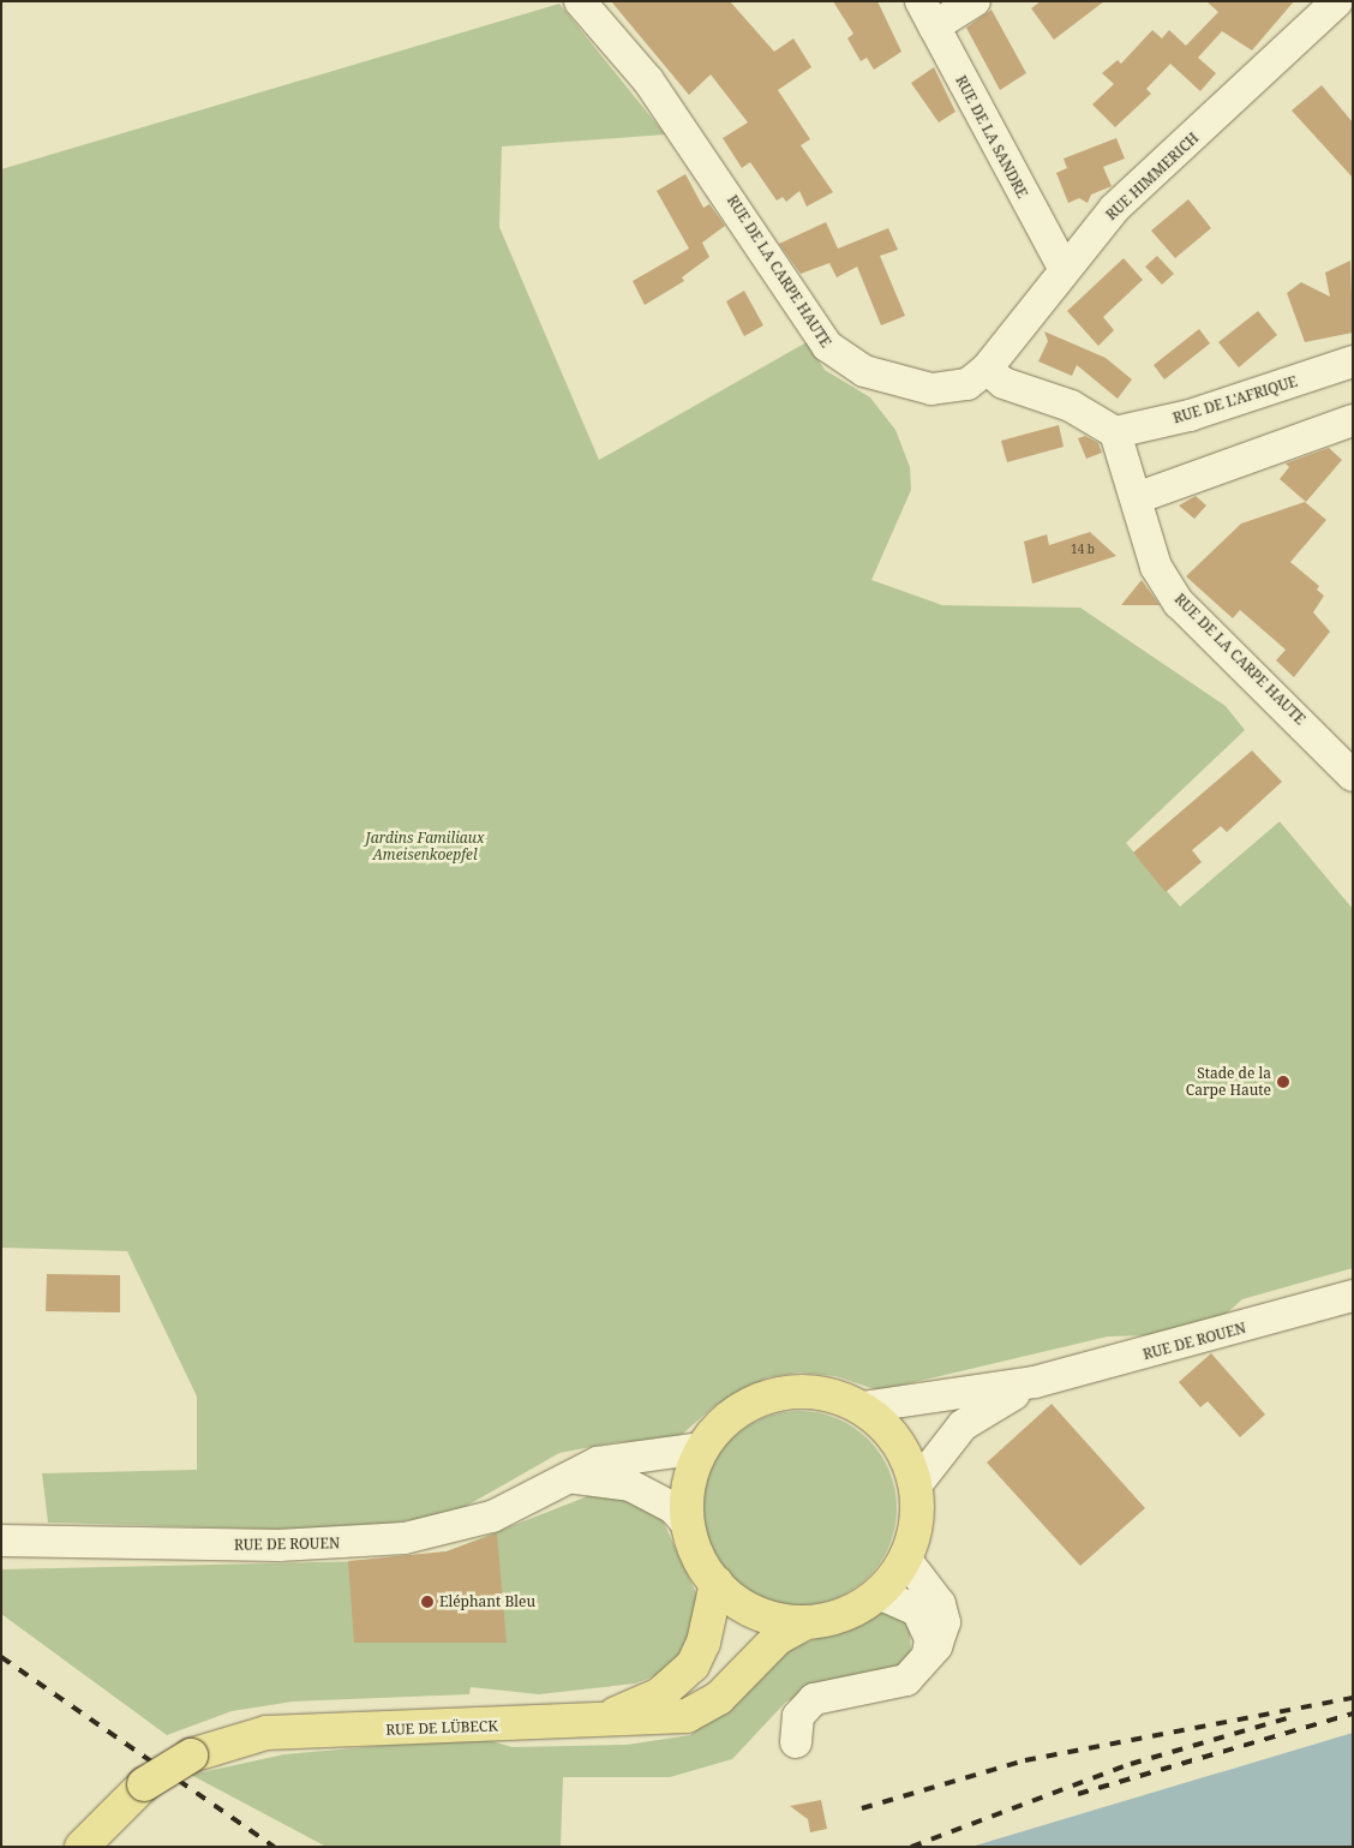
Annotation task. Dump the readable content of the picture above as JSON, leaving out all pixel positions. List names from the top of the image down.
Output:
{
  "streets": {
    "main road": ["RUE DE LÜBECK"],
    "street": [
      "RUE DE LA SANDRE",
      "RUE HIMMERICH",
      "RUE DE LA CARPE HAUTE",
      "RUE DE L'AFRIQUE",
      "RUE DE ROUEN"
    ]
  },
  "crossings": [
    ["RUE DE LA SANDRE", "RUE HIMMERICH"],
    ["RUE HIMMERICH", "RUE DE LA CARPE HAUTE"],
    ["RUE DE LA CARPE HAUTE", "RUE DE L'AFRIQUE"]
  ],
  "parks": ["Jardins Familiaux Ameisenkoepfel"],
  "places": ["Stade de la Carpe Haute", "Eléphant Bleu"],
  "house_numbers": ["14 b"]
}
